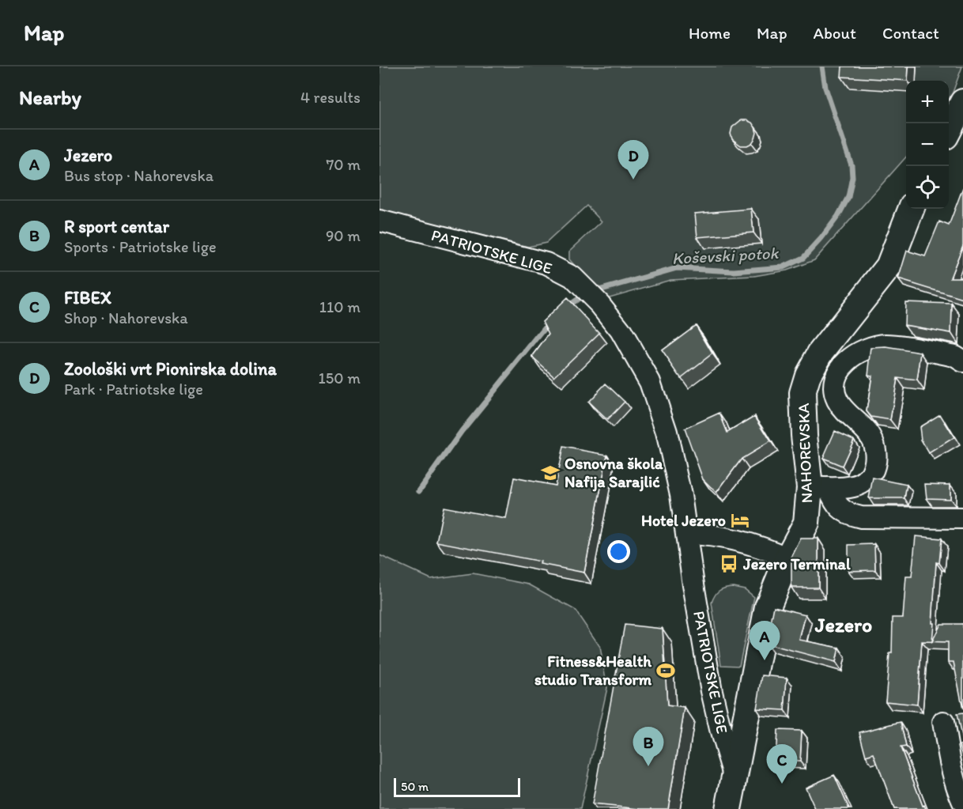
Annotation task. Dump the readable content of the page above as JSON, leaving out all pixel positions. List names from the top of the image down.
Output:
{
  "streets": {
    "street": ["PATRIOTSKE LIGE", "NAHOREVSKA"]
  },
  "crossings": [
    ["PATRIOTSKE LIGE", "NAHOREVSKA"]
  ],
  "districts": ["Jezero"],
  "water": ["Koševski potok"],
  "places": {
    "school or university": ["Osnovna škola Nafija Sarajlić"],
    "hotel": ["Hotel Jezero"],
    "bus stop": ["Jezero Terminal"],
    "sports": ["Fitness&Health studio Transform"]
  },
  "scale_bar": "50 m",
  "page": {
    "header": "Map",
    "nav": [
      "Home",
      "Map",
      "About",
      "Contact"
    ],
    "heading": ["Nearby", "4 results"],
    "map_buttons": ["+", "−"],
    "list": [
      {
        "mark": "A",
        "name": "Jezero",
        "note": "Bus stop · Nahorevska",
        "value": "70 m"
      },
      {
        "mark": "B",
        "name": "R sport centar",
        "note": "Sports · Patriotske lige",
        "value": "90 m"
      },
      {
        "mark": "C",
        "name": "FIBEX",
        "note": "Shop · Nahorevska",
        "value": "110 m"
      },
      {
        "mark": "D",
        "name": "Zoološki vrt Pionirska dolina",
        "note": "Park · Patriotske lige",
        "value": "150 m"
      }
    ],
    "pins": [
      "D",
      "A",
      "B",
      "C"
    ],
    "scale": "50 m"
  }
}
